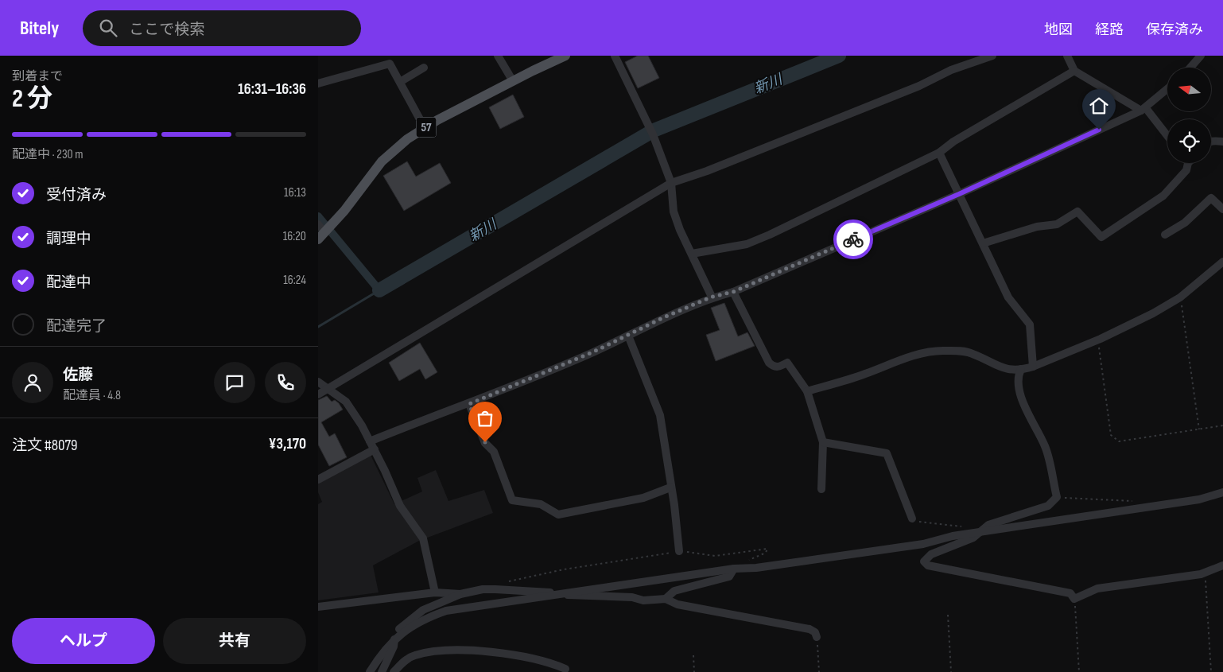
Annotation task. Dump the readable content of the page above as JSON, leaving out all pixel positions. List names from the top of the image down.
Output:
{
  "streets": {
    "main road": ["57"]
  },
  "water": ["新川"],
  "north": "left",
  "page": {
    "header": "Bitely",
    "search": "ここで検索",
    "nav": ["地図", "経路", "保存済み"],
    "heading": ["2 分", "到着まで", "16:31–16:36"],
    "panel": [
      "佐藤",
      "配達員 · 4.8",
      "注文 #8079",
      "¥3,170"
    ],
    "bar": "配達中 · 230 m",
    "list": [
      ["受付済み", "16:13"],
      ["調理中", "16:20"],
      ["配達中", "16:24"],
      "配達完了"
    ],
    "buttons": ["ヘルプ", "共有"]
  }
}
